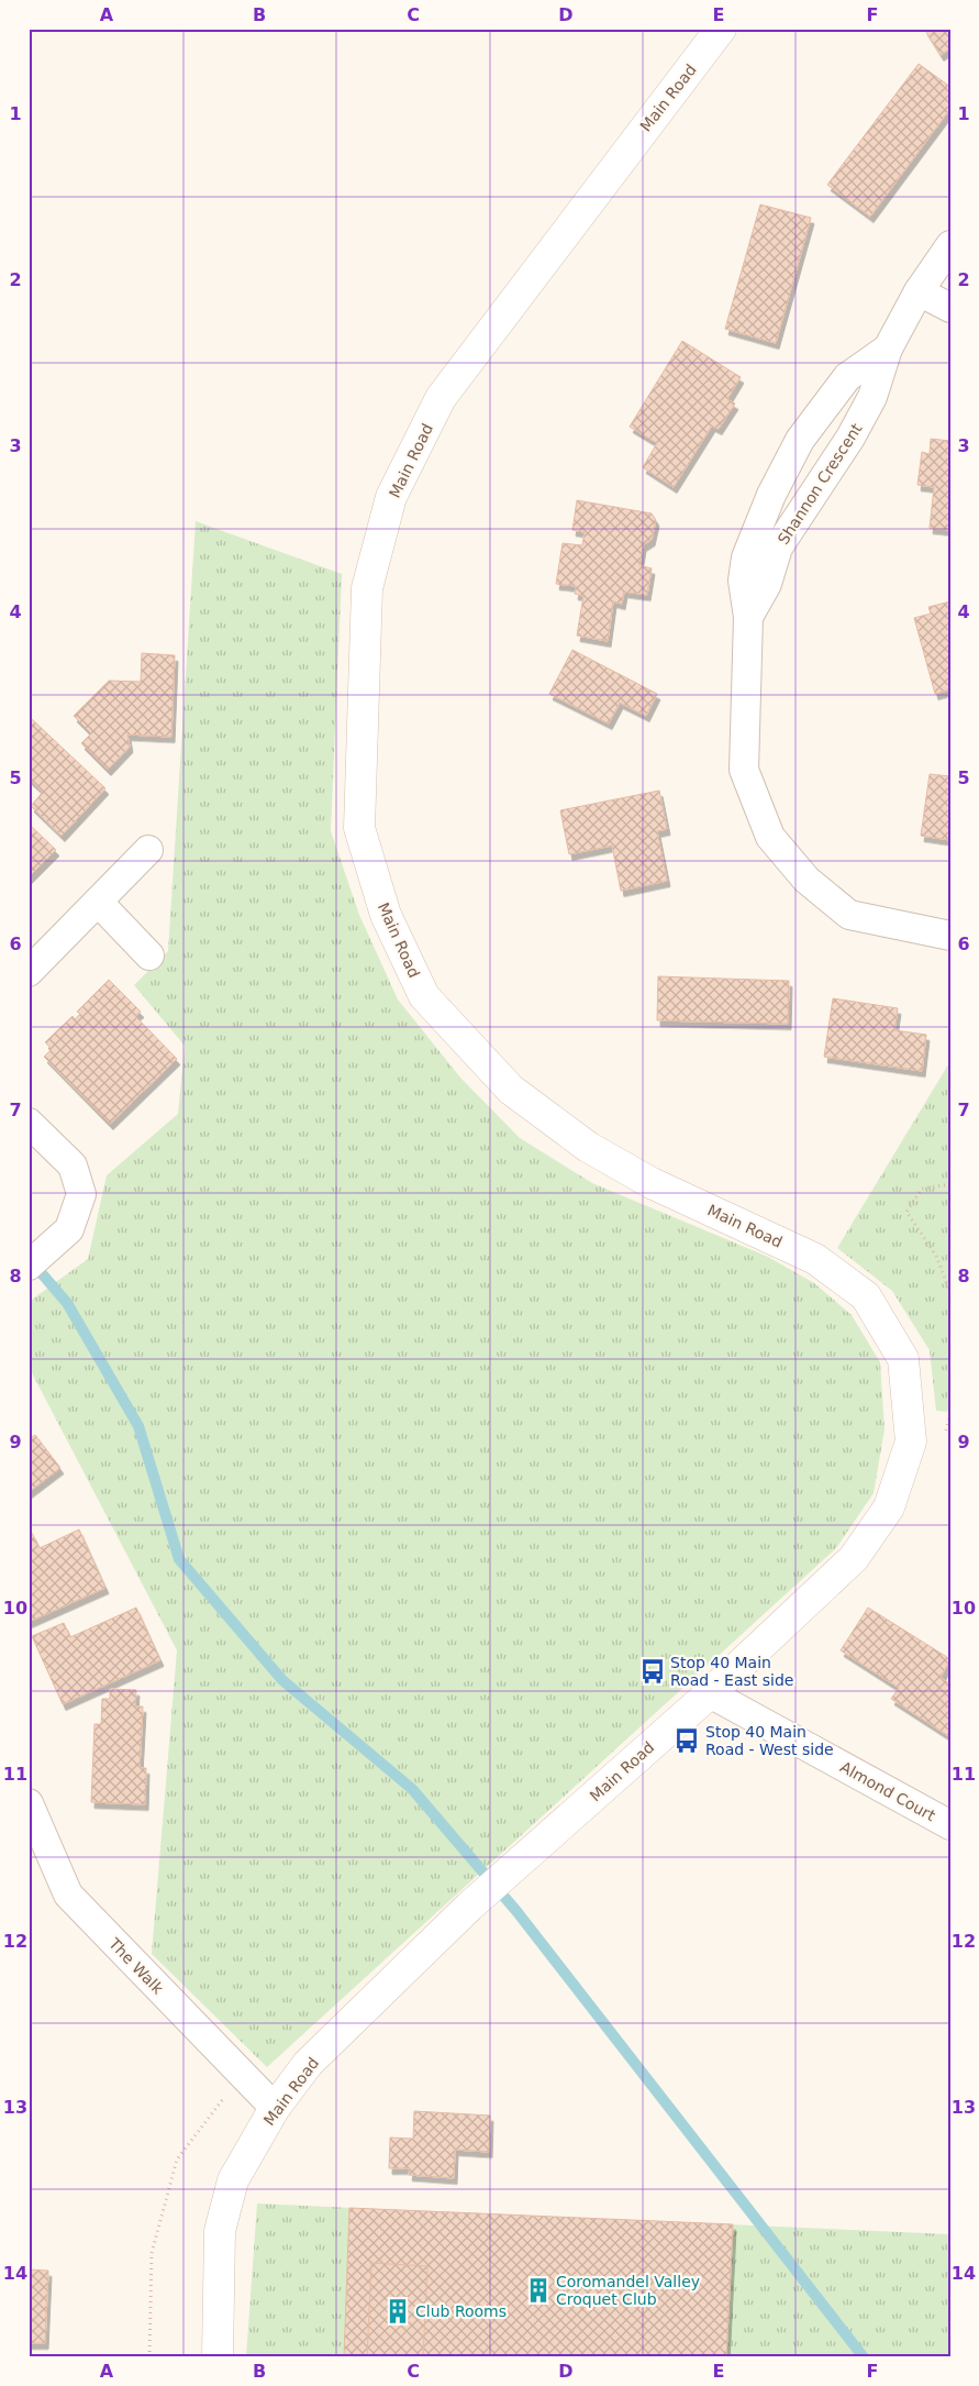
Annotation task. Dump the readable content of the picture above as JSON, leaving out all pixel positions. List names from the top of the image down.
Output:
{
  "streets": {
    "main road": ["Main Road"],
    "street": ["Shannon Crescent", "Almond Court", "The Walk"]
  },
  "crossings": [
    ["Main Road", "Almond Court"],
    ["Main Road", "The Walk"]
  ],
  "places": {
    "bus stop": ["Stop 40 Main Road - East side", "Stop 40 Main Road - West side"],
    "building": ["Coromandel Valley Croquet Club", "Club Rooms"]
  },
  "grid": {
    "columns": [
      "A",
      "B",
      "C",
      "D",
      "E",
      "F"
    ],
    "rows": [
      "1",
      "2",
      "3",
      "4",
      "5",
      "6",
      "7",
      "8",
      "9",
      "10",
      "11",
      "12",
      "13",
      "14"
    ]
  }
}
